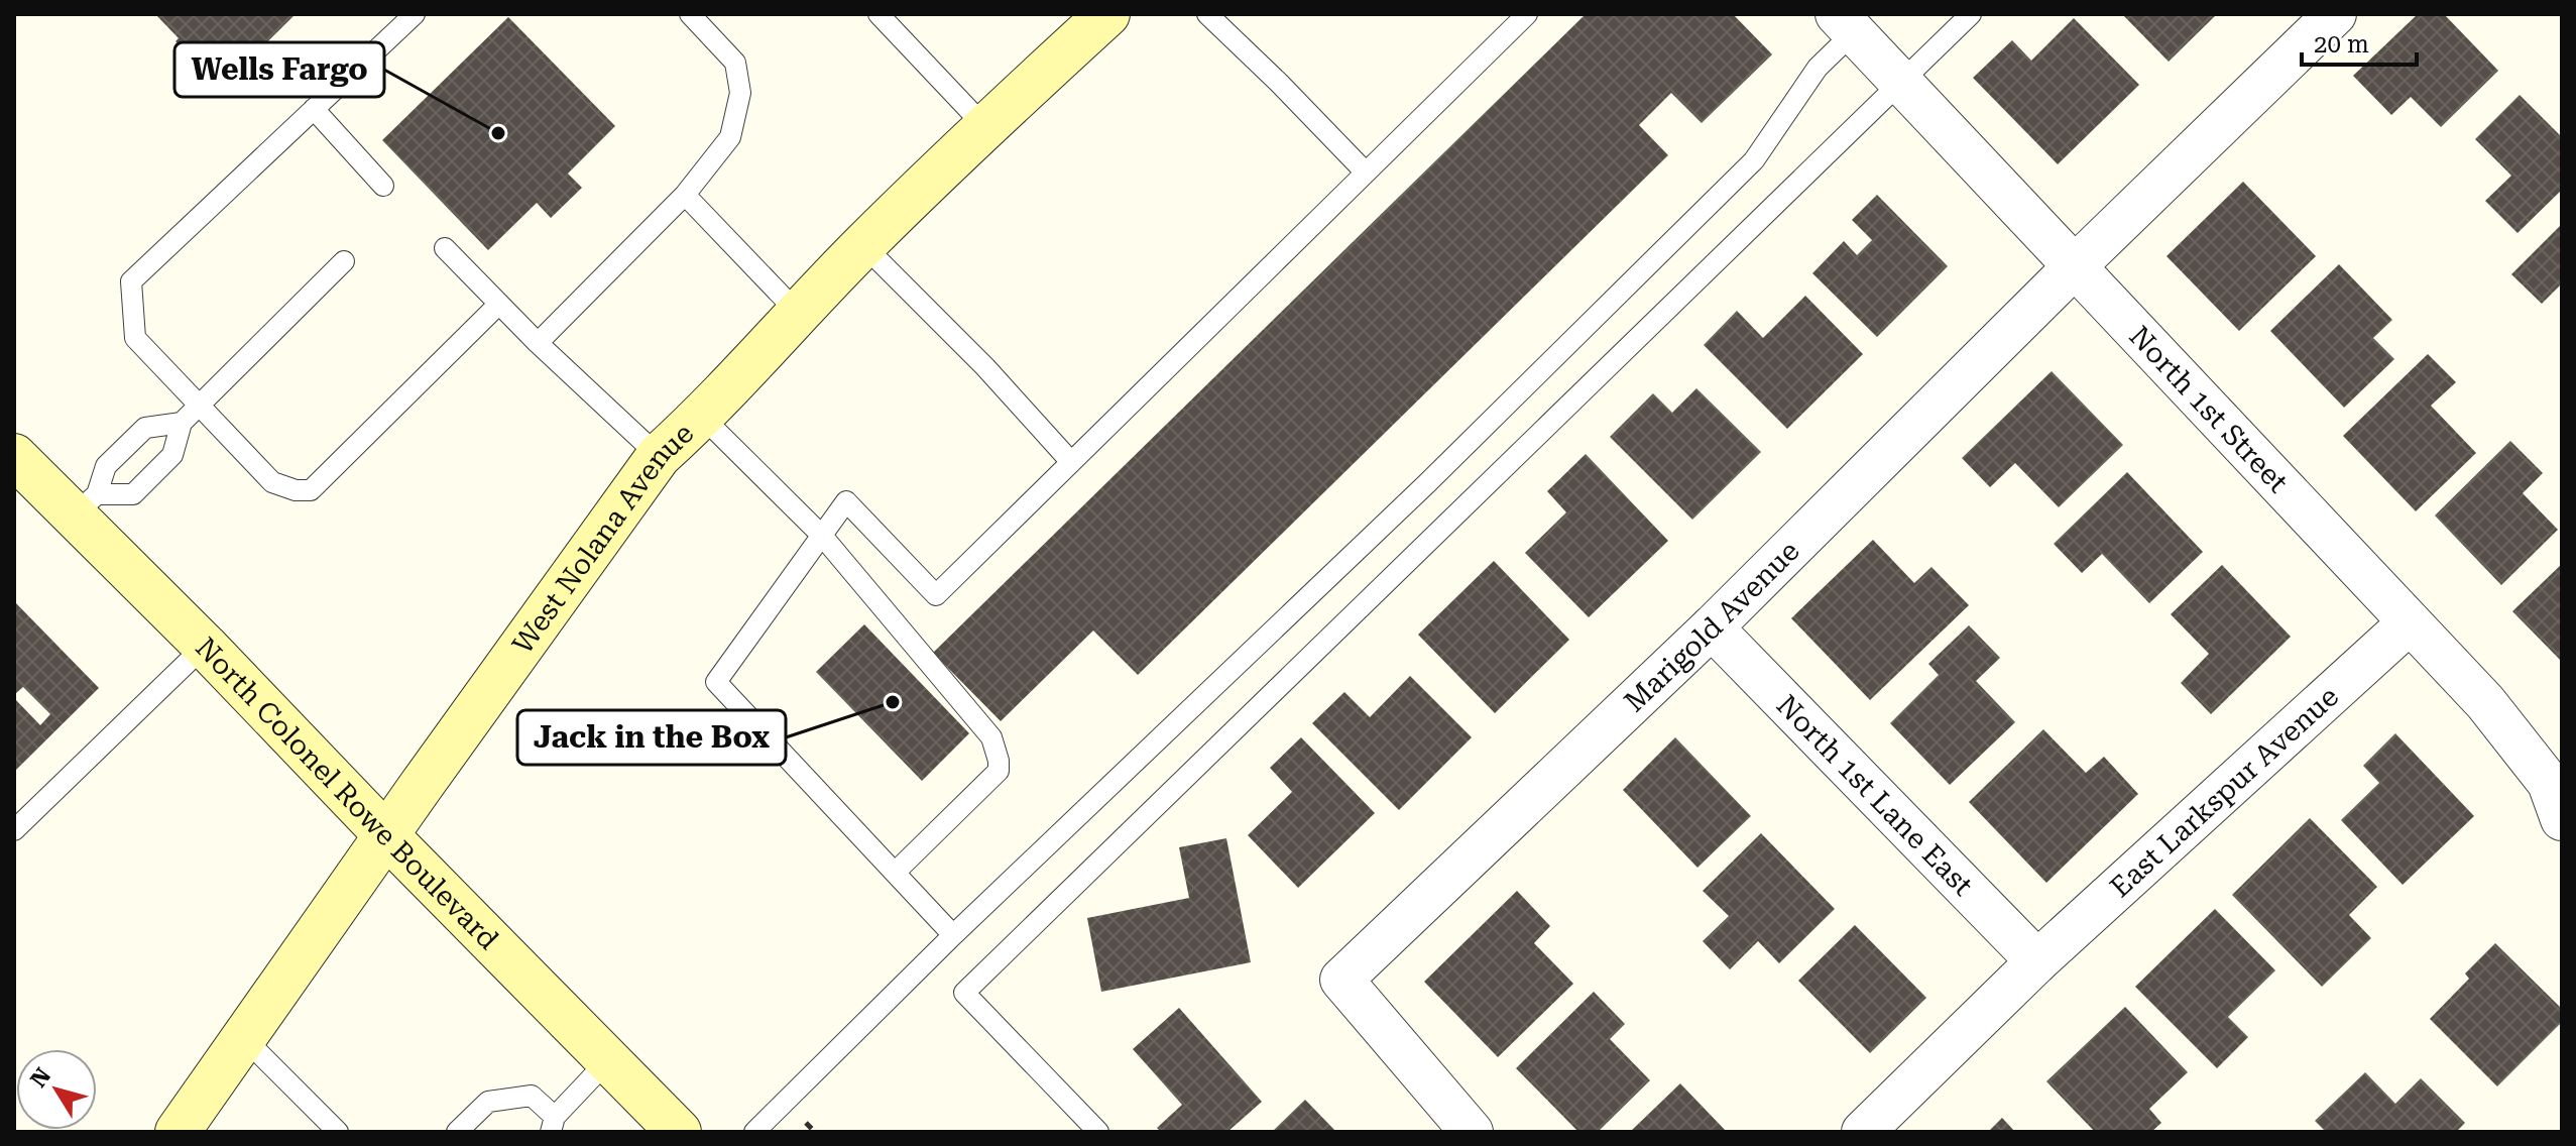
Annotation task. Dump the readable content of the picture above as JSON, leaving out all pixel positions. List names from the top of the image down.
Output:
{
  "streets": {
    "main road": ["West Nolana Avenue", "North Colonel Rowe Boulevard"],
    "street": [
      "North 1st Street",
      "Marigold Avenue",
      "East Larkspur Avenue",
      "North 1st Lane East"
    ]
  },
  "crossings": [
    ["North 1st Street", "Marigold Avenue"],
    ["North 1st Street", "East Larkspur Avenue"],
    ["West Nolana Avenue", "North Colonel Rowe Boulevard"],
    ["Marigold Avenue", "North 1st Lane East"],
    ["East Larkspur Avenue", "North 1st Lane East"]
  ],
  "places": ["Wells Fargo", "Jack in the Box"],
  "scale_bar": "20 m",
  "north": "top left"
}
